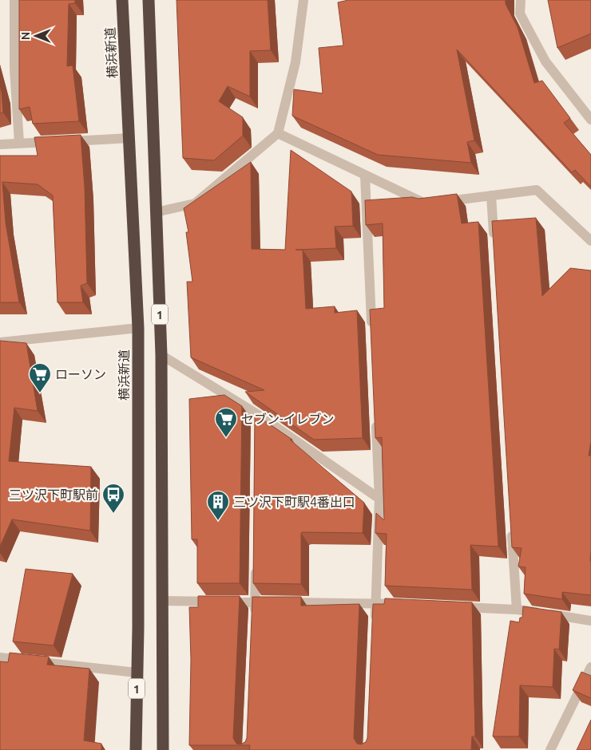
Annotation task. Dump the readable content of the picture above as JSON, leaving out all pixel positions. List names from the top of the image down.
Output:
{
  "streets": {
    "highway": ["横浜新道", "1"]
  },
  "places": {
    "supermarket": ["ローソン", "セブン-イレブン"],
    "bus stop": ["三ツ沢下町駅前"],
    "building": ["三ツ沢下町駅4番出口"]
  },
  "north": "left"
}
